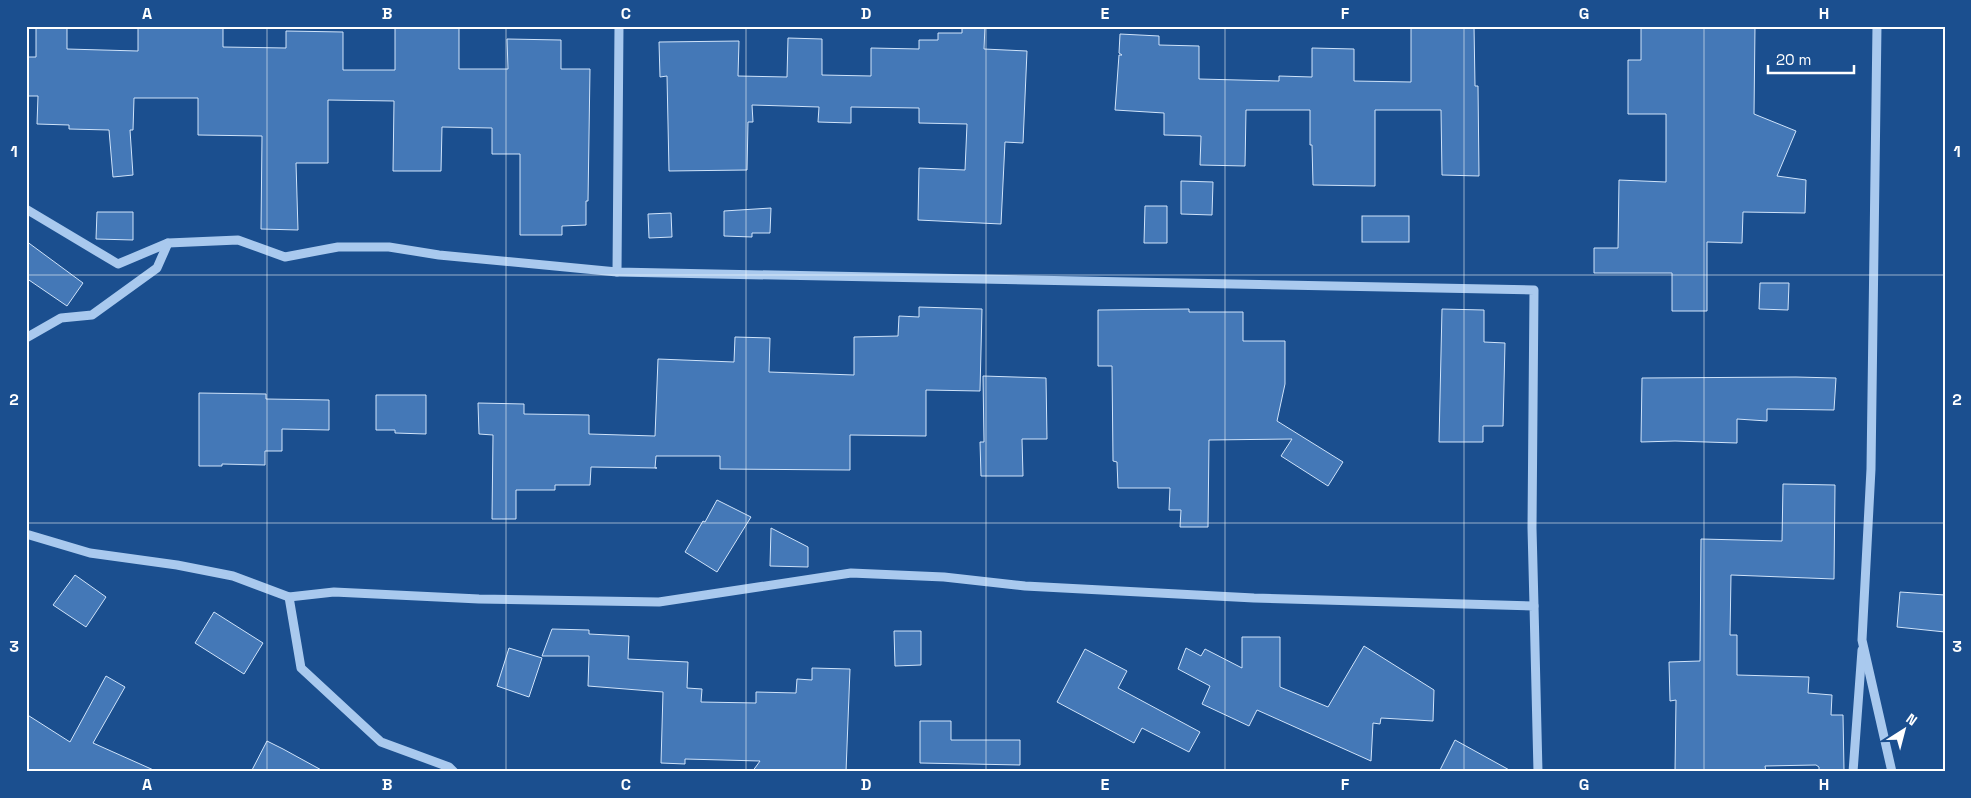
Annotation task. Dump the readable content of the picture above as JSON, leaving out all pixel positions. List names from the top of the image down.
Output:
{
  "scale_bar": "20 m",
  "north": "top right",
  "grid": {
    "columns": [
      "A",
      "B",
      "C",
      "D",
      "E",
      "F",
      "G",
      "H"
    ],
    "rows": ["1", "2", "3"]
  }
}
